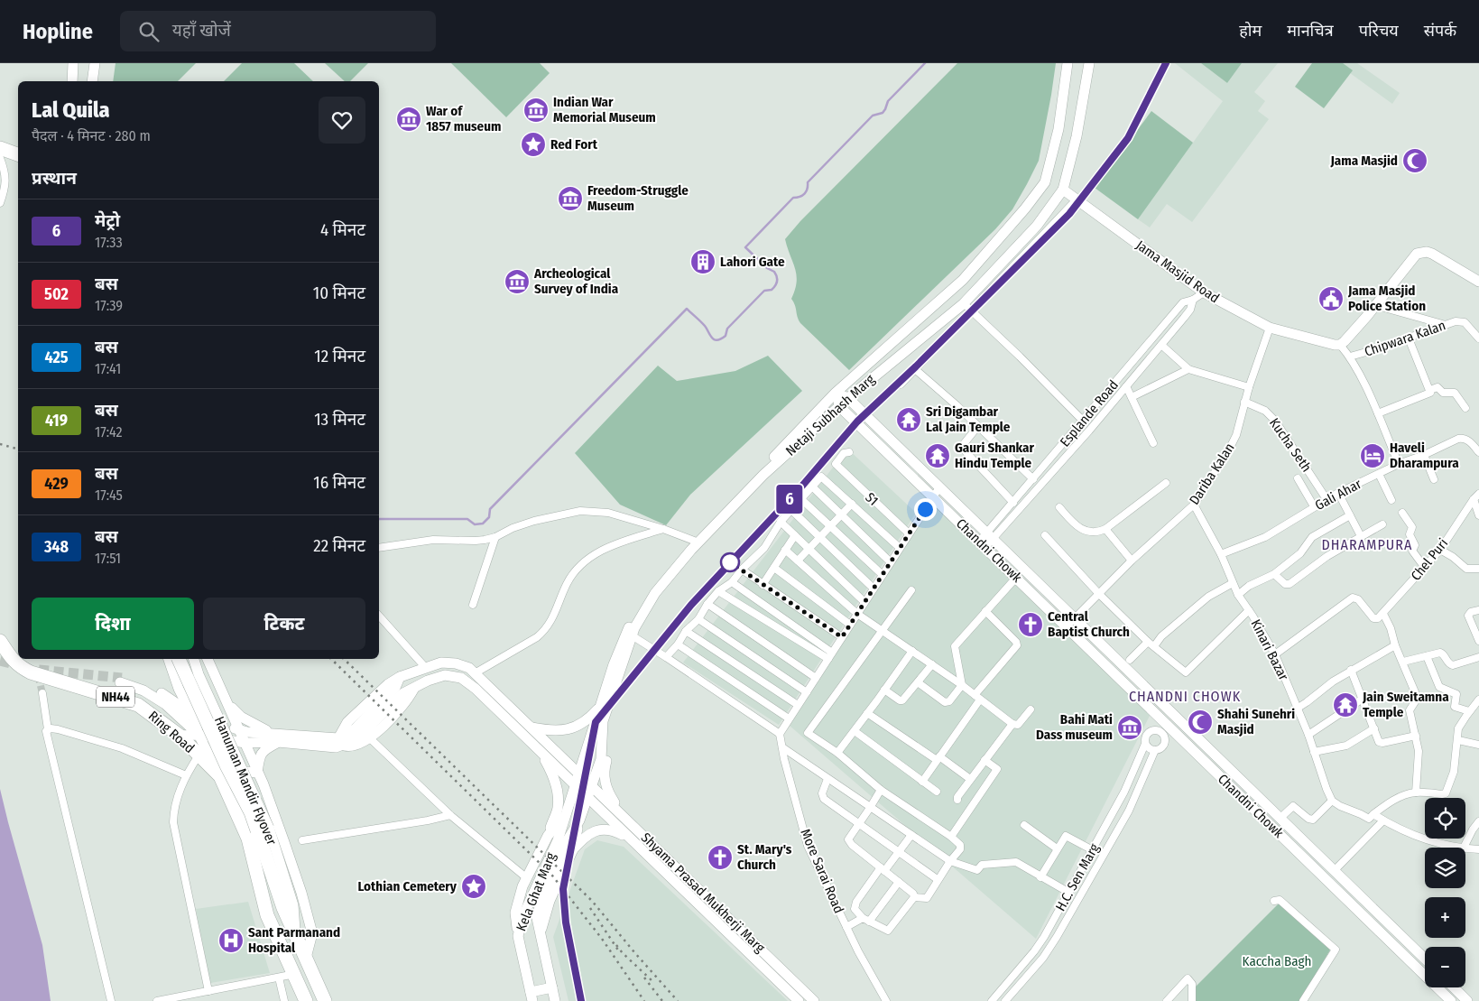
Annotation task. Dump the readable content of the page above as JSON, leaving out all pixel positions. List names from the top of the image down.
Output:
{
  "streets": {
    "highway": ["NH44", "Ring Road", "Hanuman Mandir Flyover"],
    "main road": [
      "Jama Masjid Road",
      "Netaji Subhash Marg",
      "Chandni Chowk",
      "Kela Ghat Marg",
      "Shyama Prasad Mukherji Marg"
    ],
    "street": [
      "Chipwara Kalan",
      "Esplande Road",
      "Kucha Seth",
      "Dariba Kalan",
      "Gali Ahar",
      "S1",
      "Chel Puri",
      "Kinari Bazar",
      "More Sarai Road",
      "H.C. Sen Marg"
    ]
  },
  "crossings": [
    ["Jama Masjid Road", "Esplande Road"],
    ["Jama Masjid Road", "Netaji Subhash Marg"],
    ["Jama Masjid Road", "Dariba Kalan"],
    ["Esplande Road", "Chandni Chowk"],
    ["Netaji Subhash Marg", "Chandni Chowk"],
    ["Netaji Subhash Marg", "Kela Ghat Marg"],
    ["Netaji Subhash Marg", "Shyama Prasad Mukherji Marg"],
    ["Kucha Seth", "Dariba Kalan"],
    ["Kucha Seth", "Gali Ahar"],
    ["Dariba Kalan", "Chandni Chowk"],
    ["Dariba Kalan", "Kinari Bazar"],
    ["Gali Ahar", "Kinari Bazar"],
    ["Chandni Chowk", "H.C. Sen Marg"],
    ["Chel Puri", "Kinari Bazar"],
    ["Kela Ghat Marg", "Shyama Prasad Mukherji Marg"]
  ],
  "districts": ["DHARAMPURA", "CHANDNI CHOWK"],
  "parks": ["Kaccha Bagh"],
  "places": {
    "museum": [
      "Indian War Memorial Museum",
      "War of 1857 museum",
      "Freedom-Struggle Museum",
      "Archeological Survey of India",
      "Bahi Mati Dass museum"
    ],
    "place": ["Red Fort", "Lothian Cemetery"],
    "mosque": ["Jama Masjid", "Shahi Sunehri Masjid"],
    "building": ["Lahori Gate"],
    "public building": ["Jama Masjid Police Station"],
    "temple": ["Sri Digambar Lal Jain Temple", "Gauri Shankar Hindu Temple", "Jain Sweitamna Temple"],
    "hotel": ["Haveli Dharampura"],
    "church": ["Central Baptist Church", "St. Mary's Church"],
    "hospital": ["Sant Parmanand Hospital"]
  },
  "lines": ["metro line 6"],
  "page": {
    "header": "Hopline",
    "search": "यहाँ खोजें",
    "nav": [
      "होम",
      "मानचित्र",
      "परिचय",
      "संपर्क"
    ],
    "on_map": "6",
    "heading": [
      ["Lal Quila", "पैदल · 4 मिनट · 280 m"],
      "प्रस्थान"
    ],
    "list": [
      {
        "mark": "6",
        "name": "मेट्रो",
        "note": "17:33",
        "value": "4 मिनट"
      },
      {
        "mark": "502",
        "name": "बस",
        "note": "17:39",
        "value": "10 मिनट"
      },
      {
        "mark": "425",
        "name": "बस",
        "note": "17:41",
        "value": "12 मिनट"
      },
      {
        "mark": "419",
        "name": "बस",
        "note": "17:42",
        "value": "13 मिनट"
      },
      {
        "mark": "429",
        "name": "बस",
        "note": "17:45",
        "value": "16 मिनट"
      },
      {
        "mark": "348",
        "name": "बस",
        "note": "17:51",
        "value": "22 मिनट"
      }
    ],
    "buttons": ["दिशा", "टिकट"],
    "map_buttons": ["+", "−"]
  }
}
